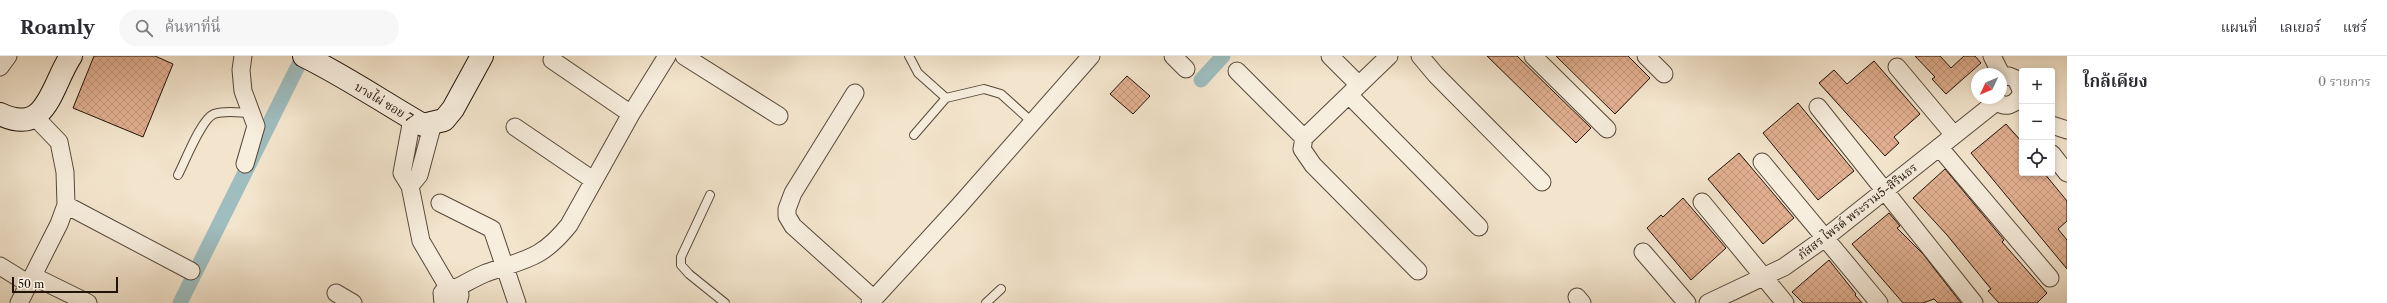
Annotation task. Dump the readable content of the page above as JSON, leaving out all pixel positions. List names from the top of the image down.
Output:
{
  "streets": {
    "street": ["บางไผ่ ซอย 7", "ภัสสร ไพรด์ พระราม5-สิรินธร"]
  },
  "scale_bar": "50 m",
  "north": "bottom left",
  "page": {
    "header": "Roamly",
    "search": "ค้นหาที่นี่",
    "nav": ["แผนที่", "เลเยอร์", "แชร์"],
    "heading": ["ใกล้เคียง", "0 รายการ"],
    "map_buttons": ["+", "−"],
    "scale": "50 m"
  }
}
